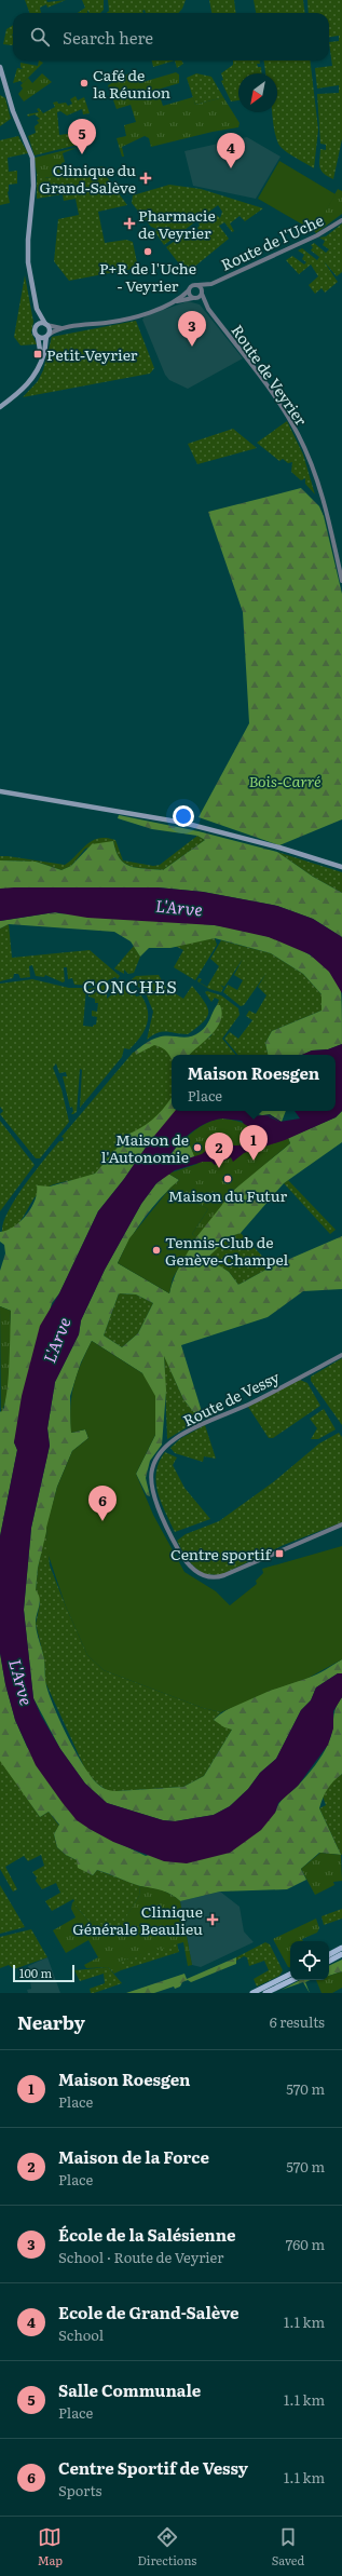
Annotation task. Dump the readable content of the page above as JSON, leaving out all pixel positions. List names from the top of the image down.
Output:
{
  "streets": {
    "street": ["Route de l'Uche", "Route de Veyrier", "Route de Vessy"]
  },
  "crossings": [
    ["Route de l'Uche", "Route de Veyrier"]
  ],
  "districts": ["CONCHES"],
  "water": ["L'Arve"],
  "parks": ["Bois-Carré"],
  "places": {
    "other": [
      "Café de la Réunion",
      "P+R de l'Uche - Veyrier",
      "Maison de l'Autonomie",
      "Maison du Futur",
      "Tennis-Club de Genève-Champel"
    ],
    "health": ["Clinique du Grand-Salève", "Pharmacie de Veyrier", "Clinique Générale Beaulieu"],
    "transit": ["Petit-Veyrier", "Centre sportif"]
  },
  "scale_bar": "100 m",
  "north": "bottom left",
  "page": {
    "search": "Search here",
    "pins": [
      "5",
      "4",
      "3",
      "1",
      "2",
      "6"
    ],
    "popup": ["Maison Roesgen", "Place"],
    "scale": "100 m",
    "heading": ["Nearby", "6 results"],
    "list": [
      {
        "mark": "1",
        "name": "Maison Roesgen",
        "note": "Place",
        "value": "570 m"
      },
      {
        "mark": "2",
        "name": "Maison de la Force",
        "note": "Place",
        "value": "570 m"
      },
      {
        "mark": "3",
        "name": "École de la Salésienne",
        "note": "School · Route de Veyrier",
        "value": "760 m"
      },
      {
        "mark": "4",
        "name": "Ecole de Grand-Salève",
        "note": "School",
        "value": "1.1 km"
      },
      {
        "mark": "5",
        "name": "Salle Communale",
        "note": "Place",
        "value": "1.1 km"
      },
      {
        "mark": "6",
        "name": "Centre Sportif de Vessy",
        "note": "Sports",
        "value": "1.1 km"
      }
    ],
    "nav": ["Map", "Directions", "Saved"]
  }
}
